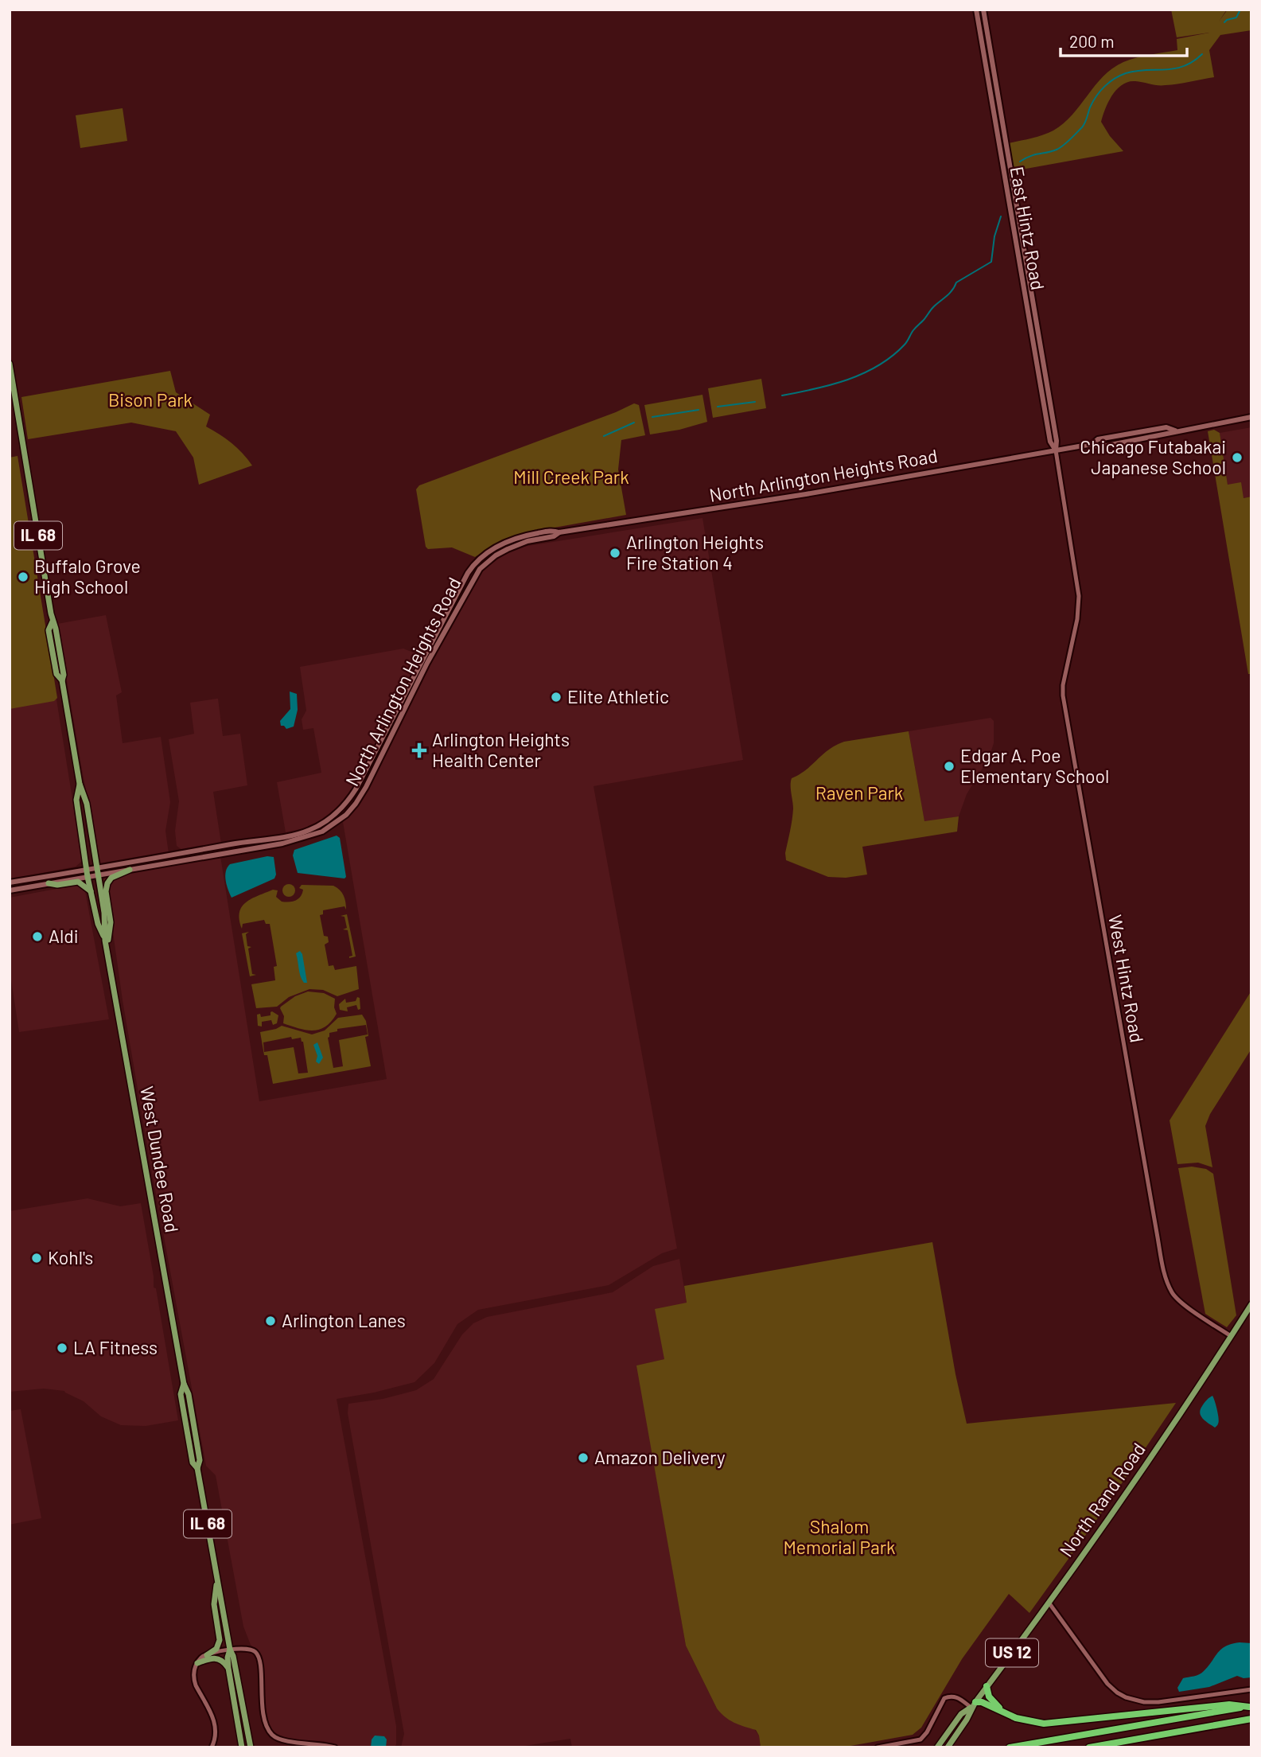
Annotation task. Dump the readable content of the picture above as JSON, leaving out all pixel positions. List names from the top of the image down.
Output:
{
  "streets": {
    "main road": [
      "East Hintz Road",
      "North Arlington Heights Road",
      "IL 68",
      "West Dundee Road",
      "North Rand Road",
      "US 12"
    ],
    "street": ["West Hintz Road"]
  },
  "crossings": [
    ["East Hintz Road", "North Arlington Heights Road"],
    ["East Hintz Road", "West Hintz Road"],
    ["North Arlington Heights Road", "IL 68"],
    ["North Arlington Heights Road", "West Dundee Road"],
    ["IL 68", "West Dundee Road"],
    ["West Hintz Road", "North Rand Road"]
  ],
  "parks": [
    "Bison Park",
    "Mill Creek Park",
    "Raven Park",
    "Shalom Memorial Park"
  ],
  "places": {
    "other": [
      "Chicago Futabakai Japanese School",
      "Arlington Heights Fire Station 4",
      "Buffalo Grove High School",
      "Elite Athletic",
      "Edgar A. Poe Elementary School",
      "Aldi",
      "Kohl's",
      "Arlington Lanes",
      "LA Fitness",
      "Amazon Delivery"
    ],
    "health": ["Arlington Heights Health Center"]
  },
  "scale_bar": "200 m"
}
